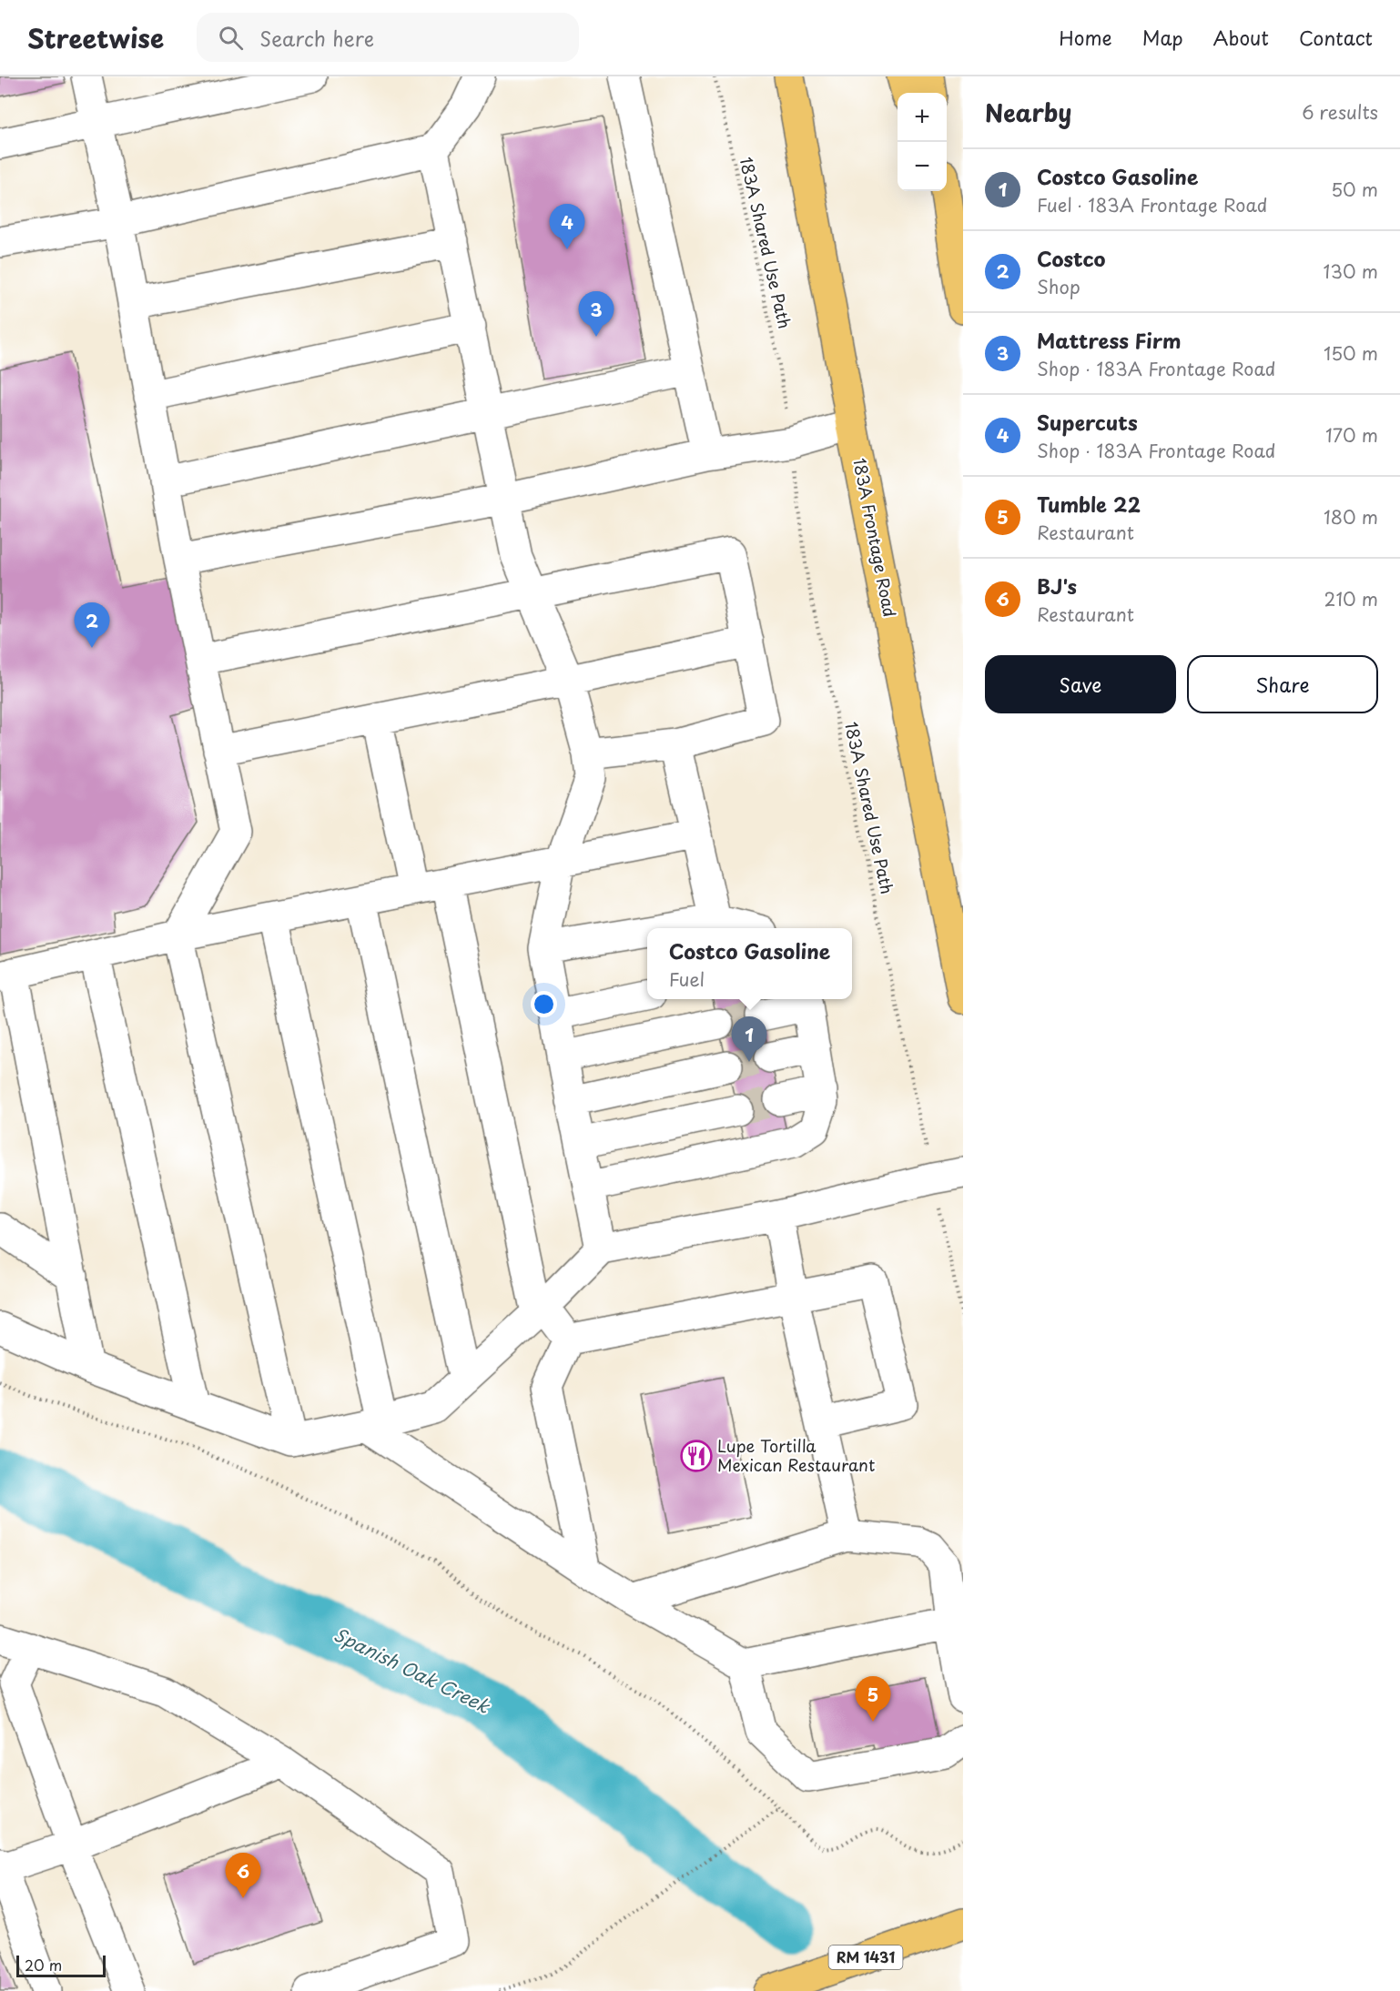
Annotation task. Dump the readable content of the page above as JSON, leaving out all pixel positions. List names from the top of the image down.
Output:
{
  "streets": {
    "main road": ["183A Frontage Road", "RM 1431"],
    "path": ["183A Shared Use Path"]
  },
  "water": ["Spanish Oak Creek"],
  "places": {
    "restaurant": ["Lupe Tortilla Mexican Restaurant"]
  },
  "scale_bar": "20 m",
  "page": {
    "header": "Streetwise",
    "search": "Search here",
    "nav": [
      "Home",
      "Map",
      "About",
      "Contact"
    ],
    "heading": ["Nearby", "6 results"],
    "map_buttons": ["+", "−"],
    "list": [
      {
        "mark": "1",
        "name": "Costco Gasoline",
        "note": "Fuel · 183A Frontage Road",
        "value": "50 m"
      },
      {
        "mark": "2",
        "name": "Costco",
        "note": "Shop",
        "value": "130 m"
      },
      {
        "mark": "3",
        "name": "Mattress Firm",
        "note": "Shop · 183A Frontage Road",
        "value": "150 m"
      },
      {
        "mark": "4",
        "name": "Supercuts",
        "note": "Shop · 183A Frontage Road",
        "value": "170 m"
      },
      {
        "mark": "5",
        "name": "Tumble 22",
        "note": "Restaurant",
        "value": "180 m"
      },
      {
        "mark": "6",
        "name": "BJ's",
        "note": "Restaurant",
        "value": "210 m"
      }
    ],
    "pins": [
      "4",
      "3",
      "2",
      "1",
      "5",
      "6"
    ],
    "buttons": ["Save", "Share"],
    "popup": ["Costco Gasoline", "Fuel"],
    "scale": "20 m"
  }
}
